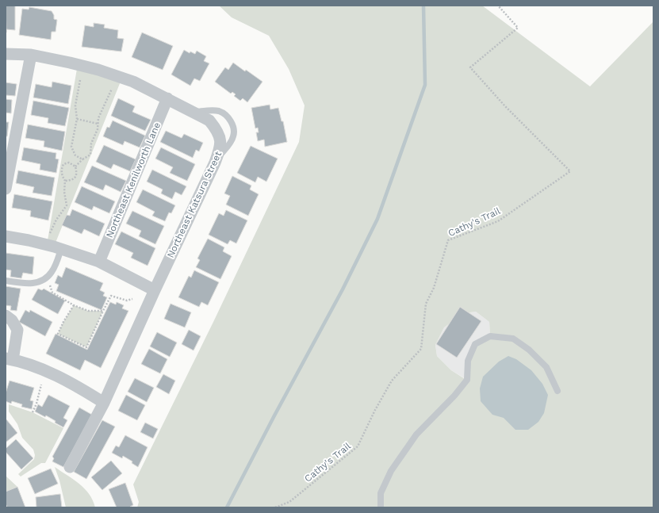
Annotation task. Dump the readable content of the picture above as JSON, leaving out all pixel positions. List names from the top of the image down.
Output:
{
  "streets": {
    "street": ["Northeast Kenilworth Lane", "Northeast Katsura Street"],
    "path": ["Cathy's Trail"]
  },
  "crossings": [
    ["Northeast Kenilworth Lane", "Northeast Katsura Street"]
  ]
}
